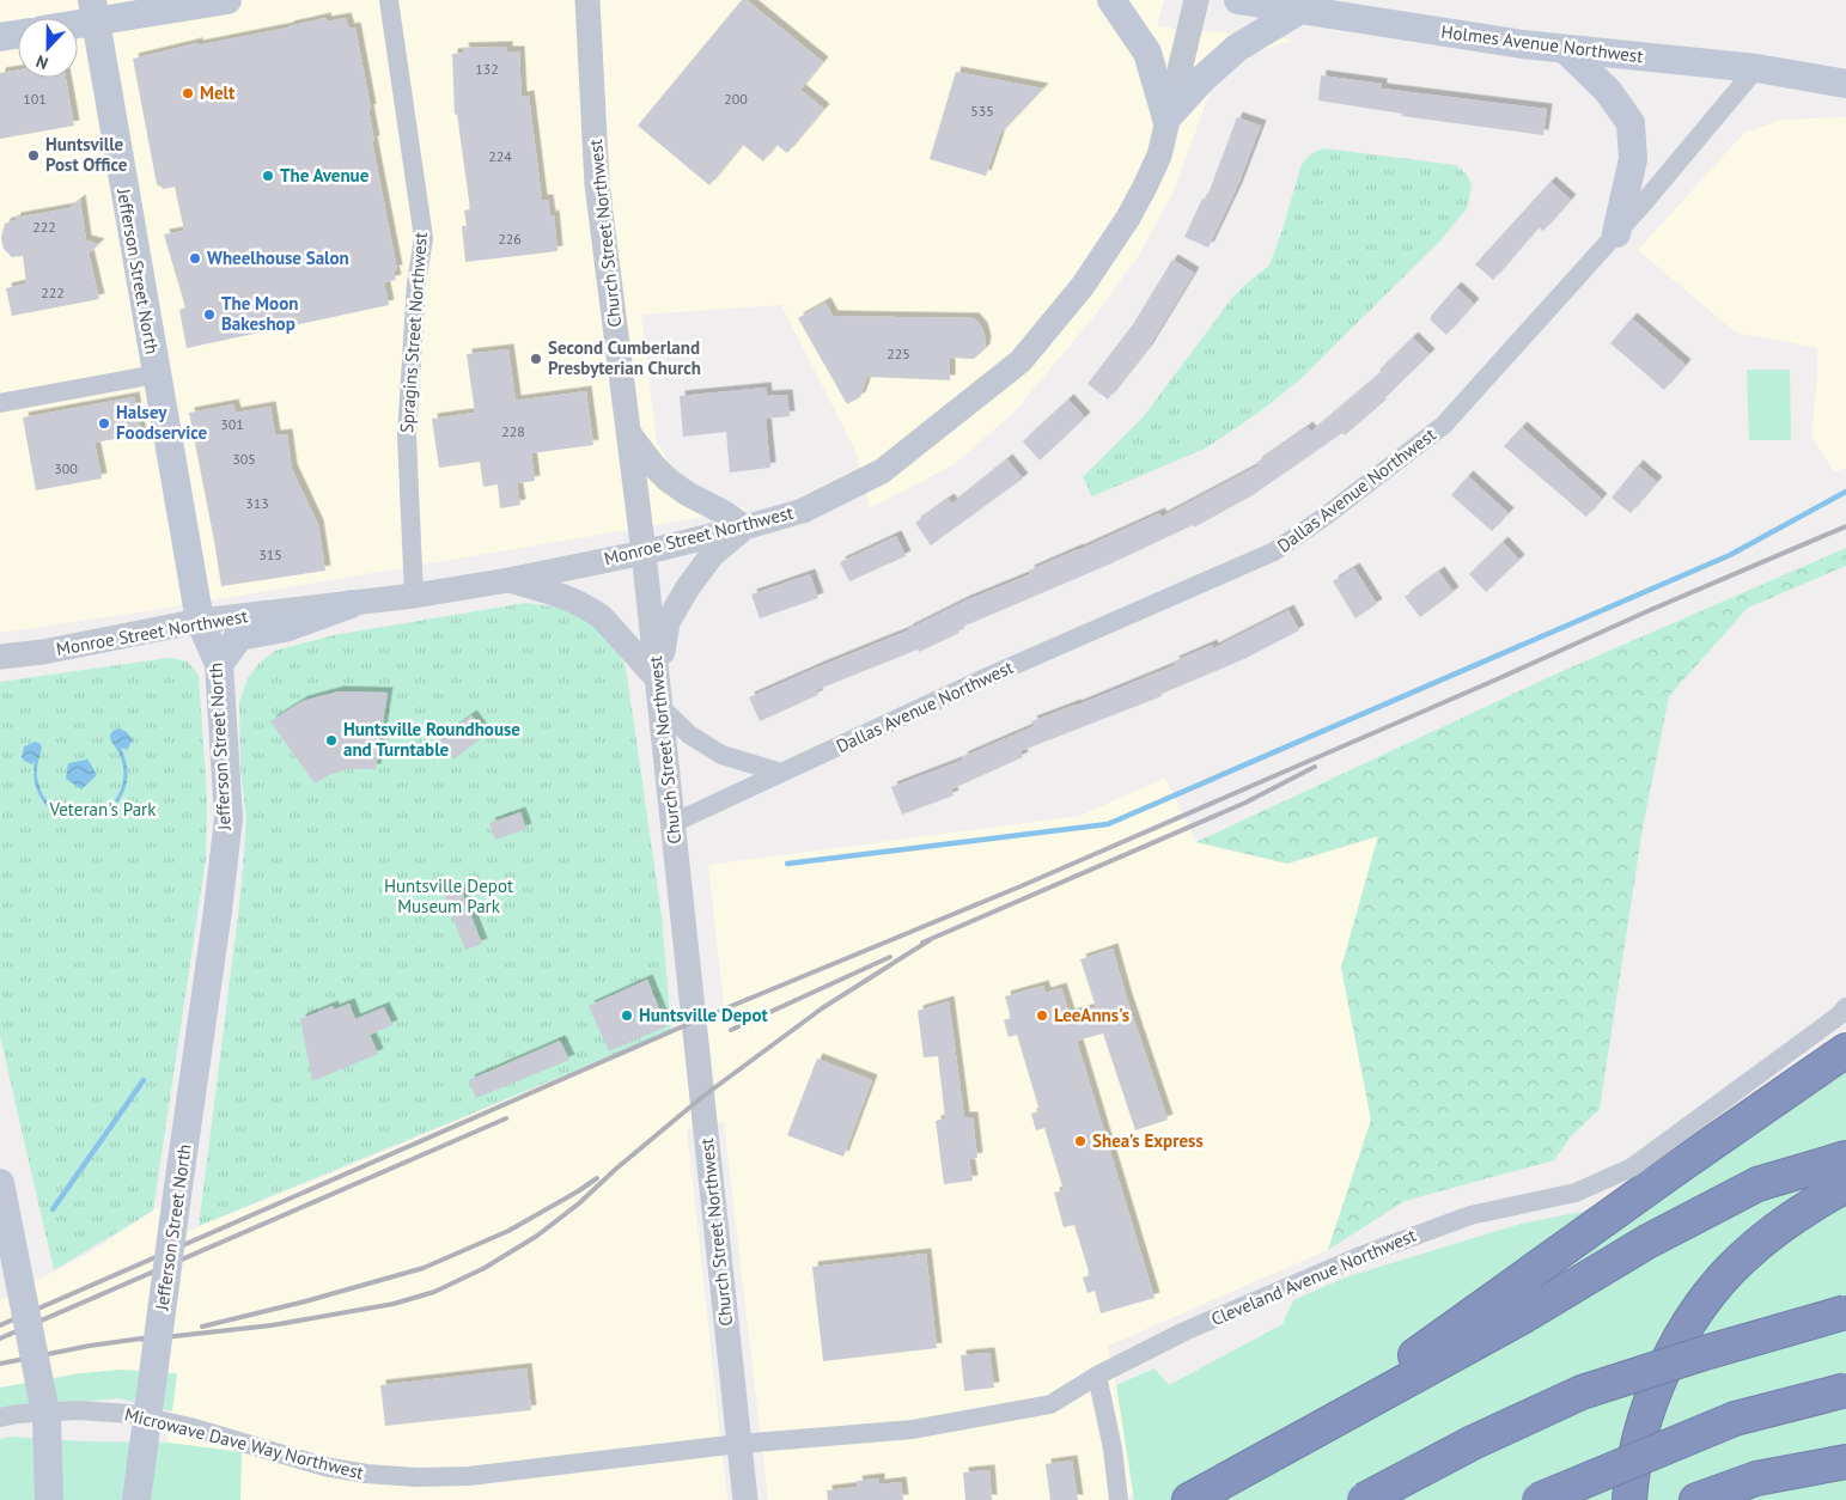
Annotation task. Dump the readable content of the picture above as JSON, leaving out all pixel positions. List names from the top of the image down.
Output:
{
  "streets": {
    "main road": ["Holmes Avenue Northwest", "Jefferson Street North"],
    "street": [
      "Church Street Northwest",
      "Spragins Street Northwest",
      "Dallas Avenue Northwest",
      "Monroe Street Northwest",
      "Cleveland Avenue Northwest",
      "Microwave Dave Way Northwest"
    ]
  },
  "crossings": [
    ["Holmes Avenue Northwest", "Dallas Avenue Northwest"],
    ["Church Street Northwest", "Dallas Avenue Northwest"],
    ["Church Street Northwest", "Monroe Street Northwest"],
    ["Church Street Northwest", "Cleveland Avenue Northwest"],
    ["Church Street Northwest", "Microwave Dave Way Northwest"],
    ["Jefferson Street North", "Monroe Street Northwest"],
    ["Spragins Street Northwest", "Monroe Street Northwest"],
    ["Cleveland Avenue Northwest", "Microwave Dave Way Northwest"]
  ],
  "parks": ["Veteran's Park", "Huntsville Depot Museum Park"],
  "places": [
    "Melt",
    "Huntsville Post Office",
    "The Avenue",
    "Wheelhouse Salon",
    "The Moon Bakeshop",
    "Second Cumberland Presbyterian Church",
    "Halsey Foodservice",
    "Huntsville Roundhouse and Turntable",
    "Huntsville Depot",
    "LeeAnns's",
    "Shea's Express"
  ],
  "house_numbers": [
    "132",
    "101",
    "200",
    "535",
    "224",
    "222",
    "226",
    "222",
    "225",
    "301",
    "228",
    "305",
    "300",
    "313",
    "315"
  ],
  "north": "bottom"
}
